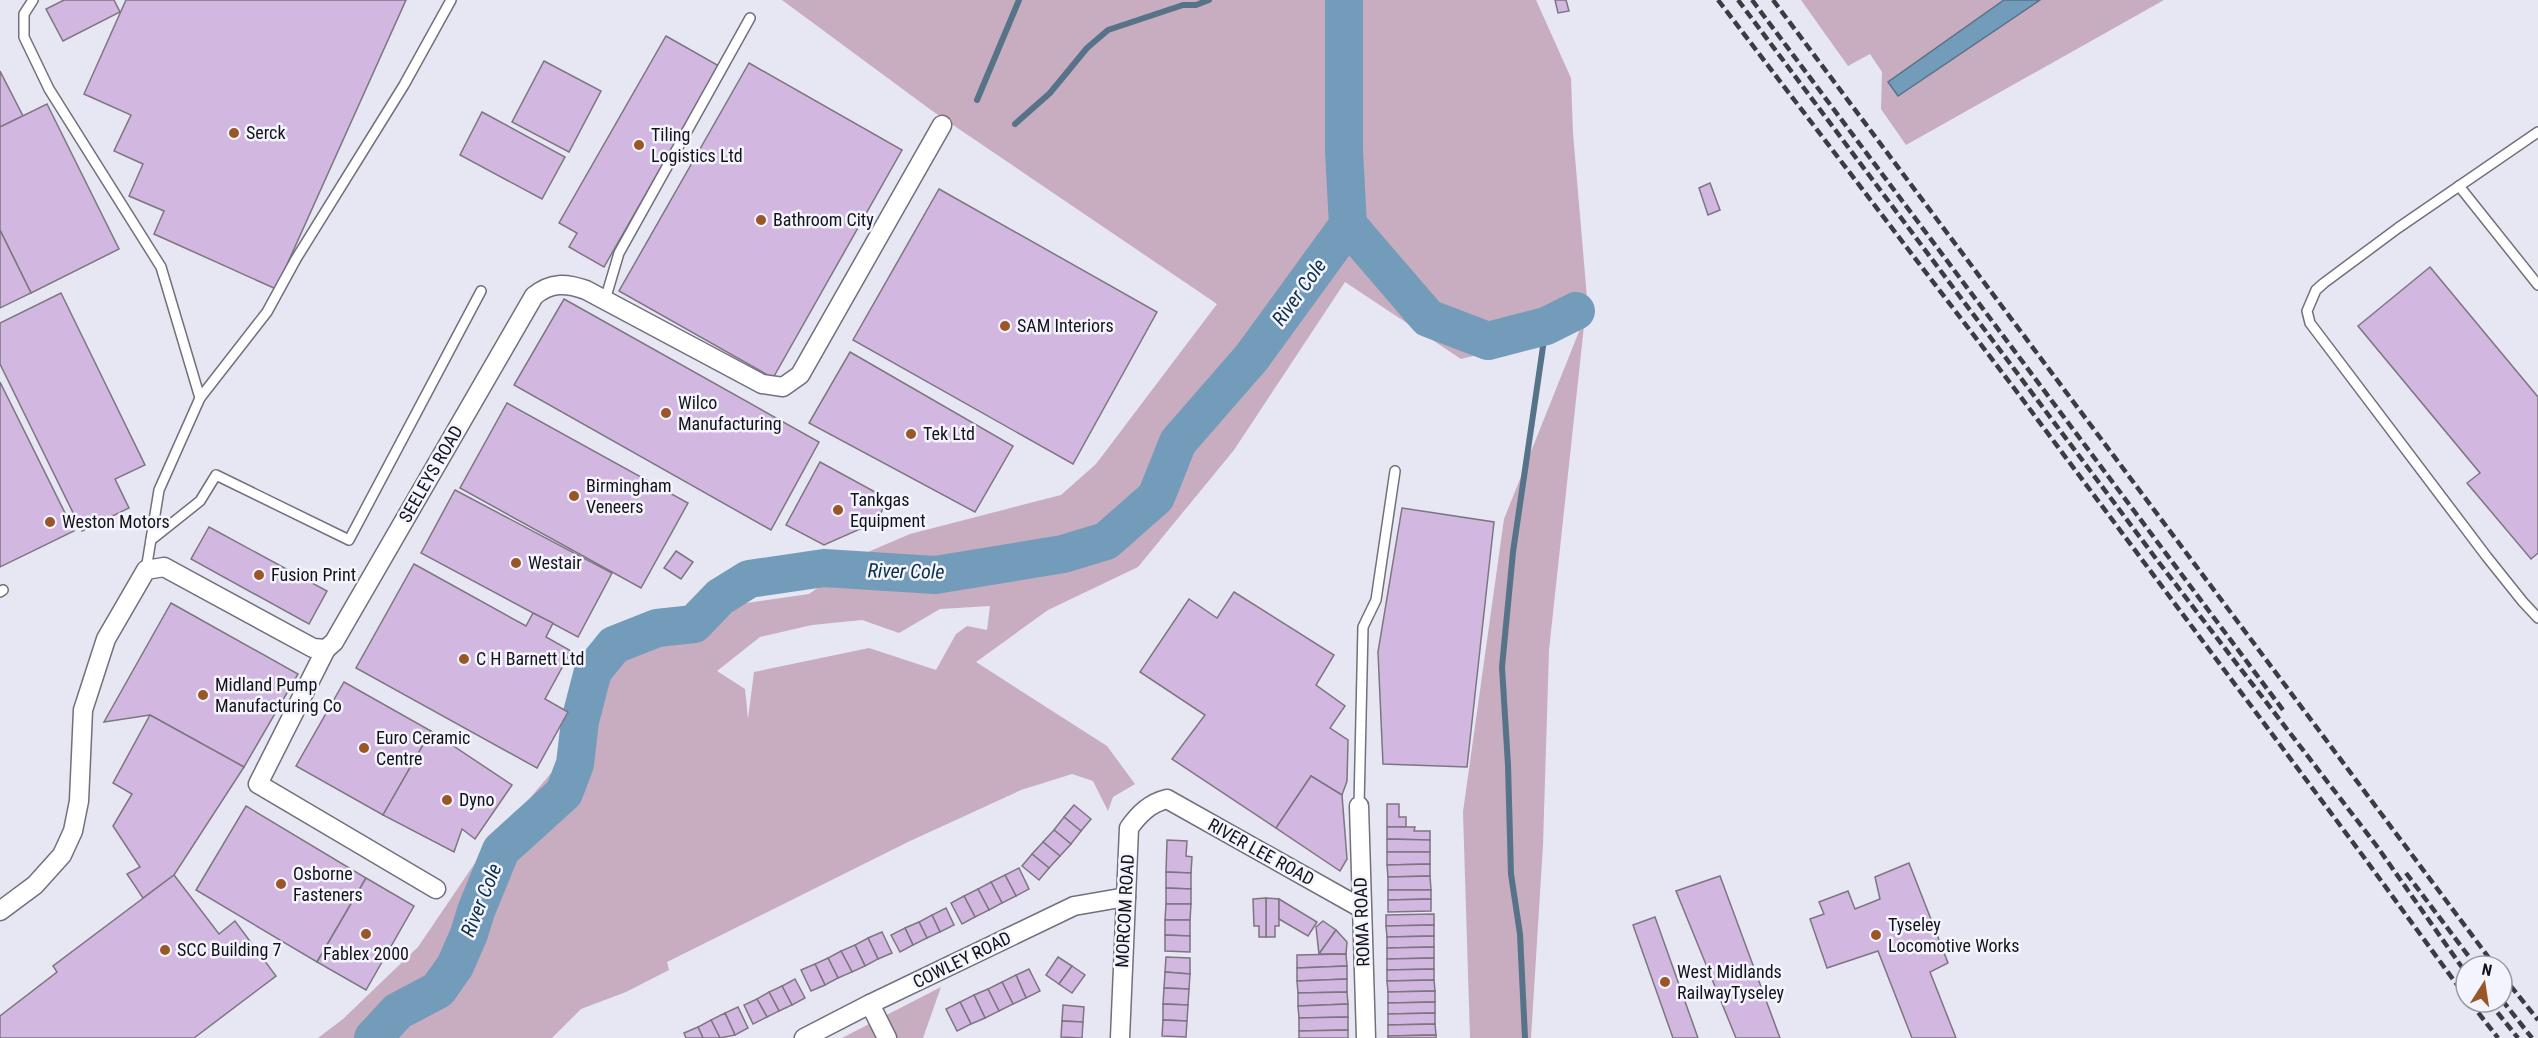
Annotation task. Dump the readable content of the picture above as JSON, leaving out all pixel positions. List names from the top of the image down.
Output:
{
  "streets": {
    "street": [
      "SEELEYS ROAD",
      "RIVER LEE ROAD",
      "MORCOM ROAD",
      "ROMA ROAD",
      "COWLEY ROAD"
    ]
  },
  "crossings": [
    ["RIVER LEE ROAD", "MORCOM ROAD"],
    ["RIVER LEE ROAD", "ROMA ROAD"],
    ["MORCOM ROAD", "COWLEY ROAD"]
  ],
  "water": ["River Cole"],
  "places": [
    "Serck",
    "Tiling Logistics Ltd",
    "Bathroom City",
    "SAM Interiors",
    "Wilco Manufacturing",
    "Tek Ltd",
    "Birmingham Veneers",
    "Tankgas Equipment",
    "Weston Motors",
    "Westair",
    "Fusion Print",
    "C H Barnett Ltd",
    "Midland Pump Manufacturing Co",
    "Euro Ceramic Centre",
    "Dyno",
    "Osborne Fasteners",
    "Fablex 2000",
    "Tyseley Locomotive Works",
    "SCC Building 7",
    "West Midlands RailwayTyseley"
  ],
  "north": "top"
}
